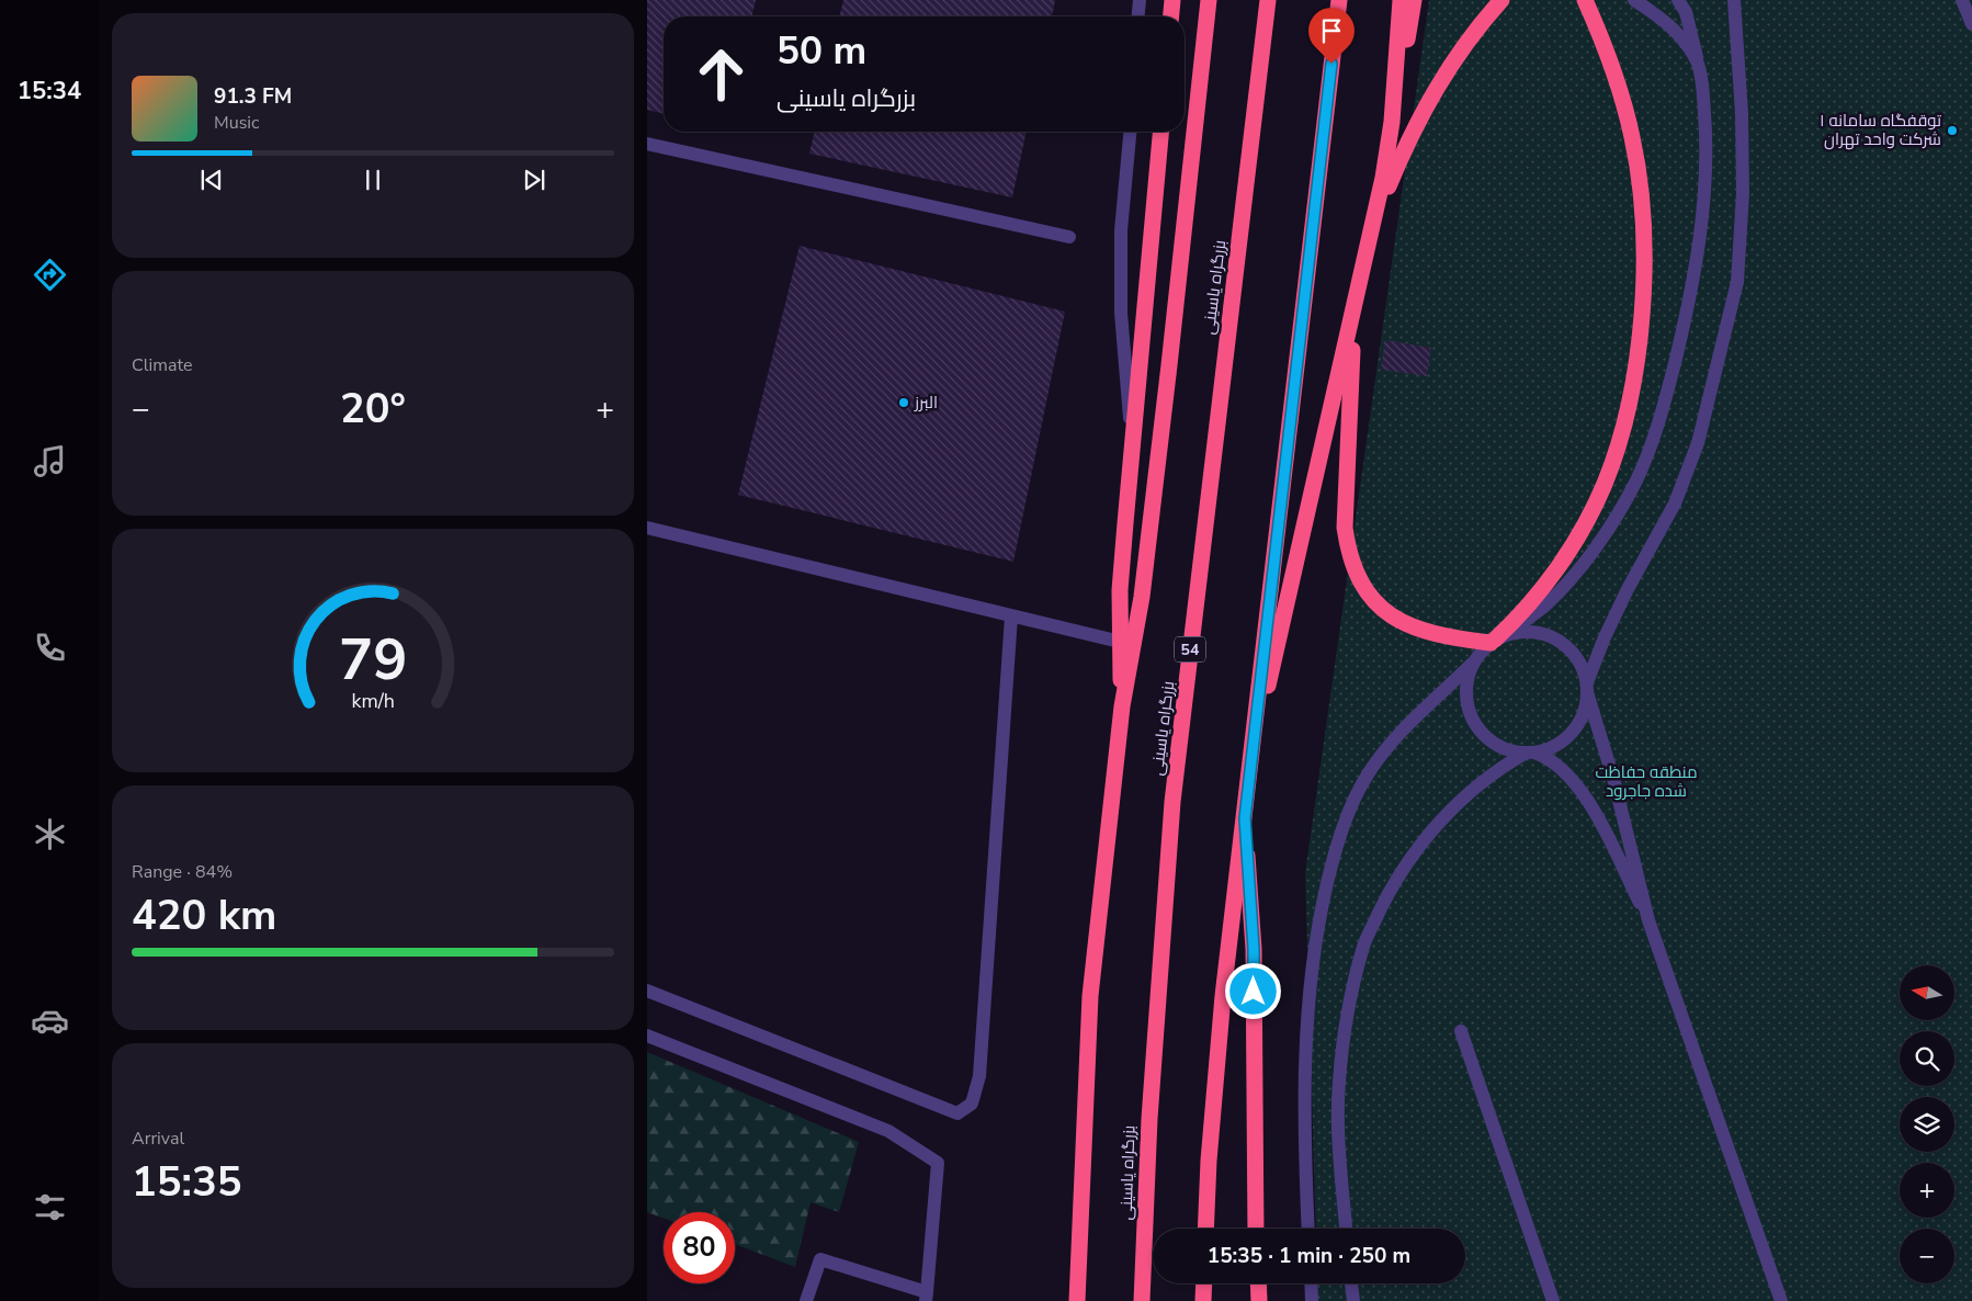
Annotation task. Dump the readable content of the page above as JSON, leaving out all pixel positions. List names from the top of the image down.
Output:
{
  "streets": {
    "highway": ["بزرگراه یاسینی", "54"]
  },
  "parks": ["منطقه حفاظت شده جاجرود"],
  "places": ["توقفگاه سامانه ۱ شرکت واحد تهران", "البرز"],
  "north": "left",
  "page": {
    "tabs": "15:34",
    "turn": ["50 m", "بزرگراه یاسینی"],
    "song": ["91.3 FM", "Music"],
    "tile": [
      "Climate",
      ["Range · 84%", "420 km"],
      ["Arrival", "15:35"]
    ],
    "heat": ["−", "20°", "+"],
    "map_buttons": ["+", "−"],
    "limit": "80",
    "trip": "15:35 · 1 min · 250 m",
    "gauge": ["79", "km/h"]
  }
}
